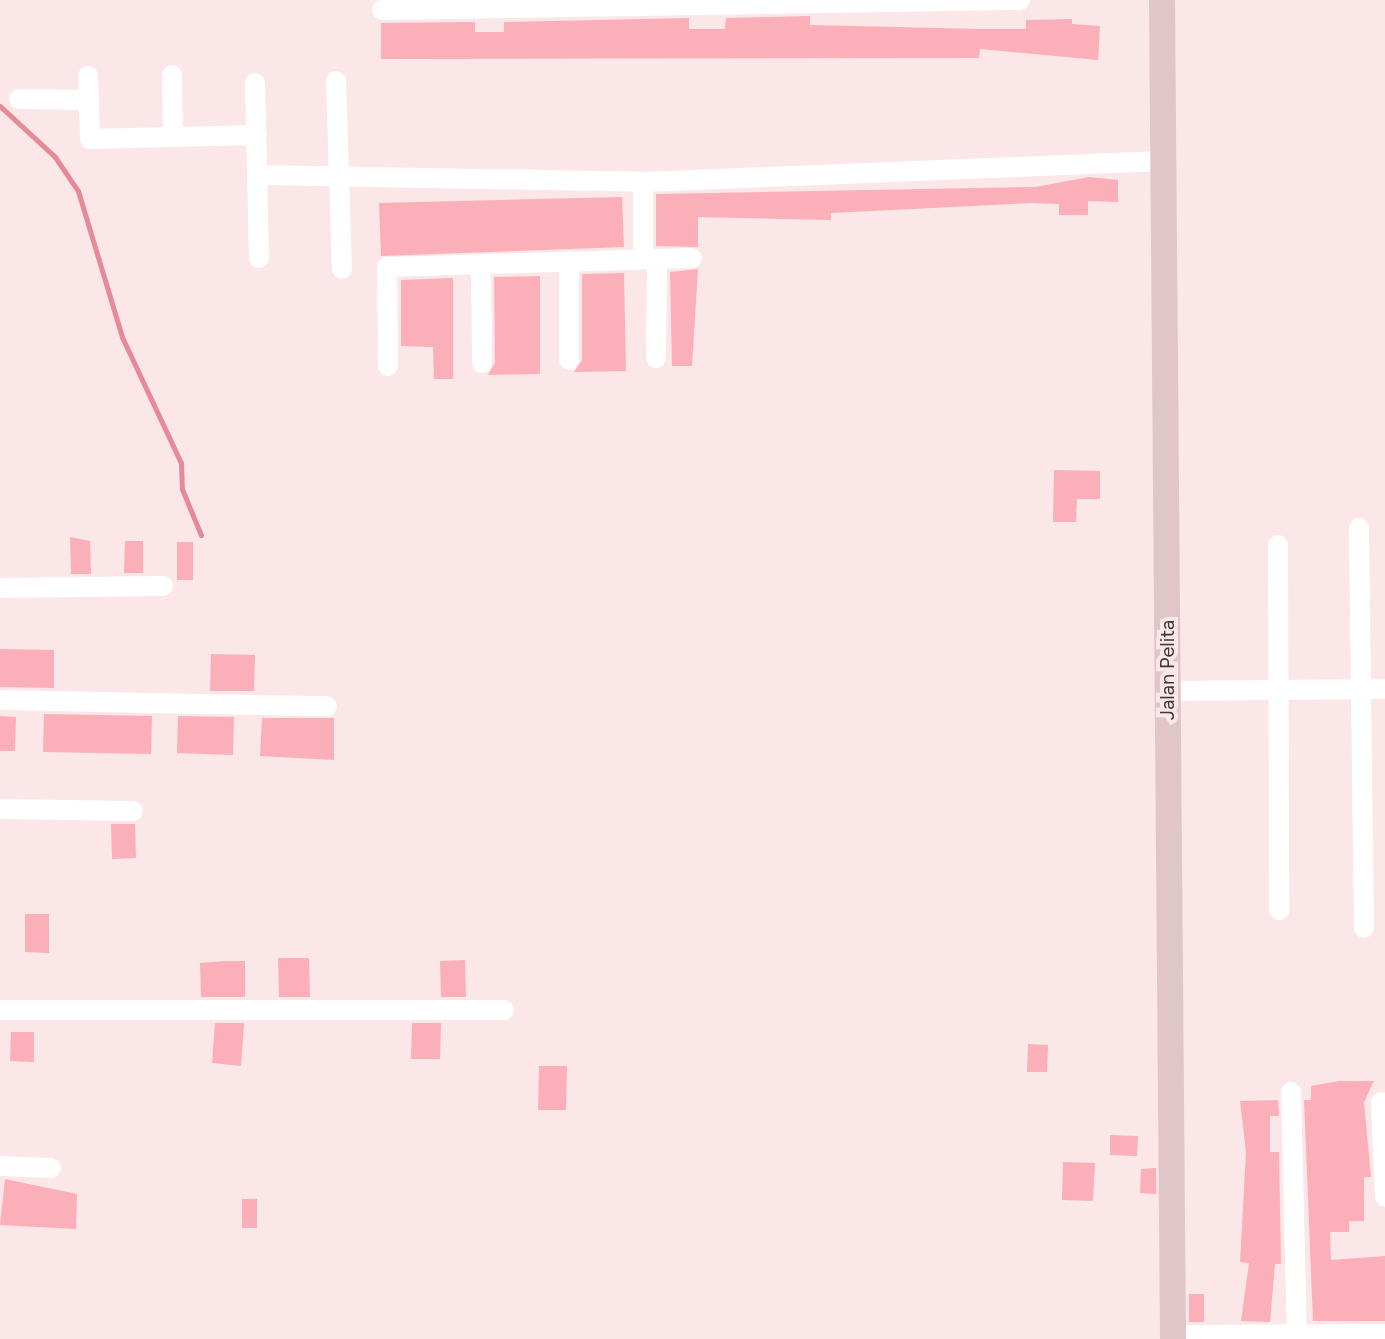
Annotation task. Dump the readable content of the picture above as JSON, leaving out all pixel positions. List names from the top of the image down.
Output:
{
  "streets": {
    "street": ["Jalan Pelita"]
  }
}
